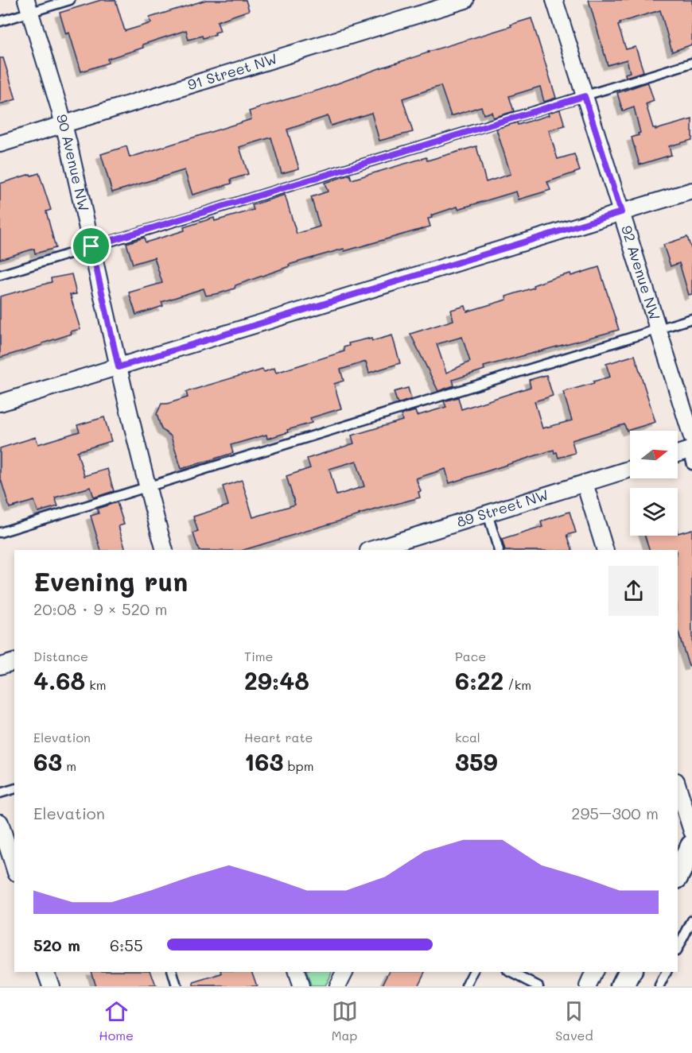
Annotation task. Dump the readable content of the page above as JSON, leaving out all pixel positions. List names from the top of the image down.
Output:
{
  "streets": {
    "street": [
      "91 Street NW",
      "90 Avenue NW",
      "92 Avenue NW",
      "89 Street NW"
    ]
  },
  "crossings": [
    ["91 Street NW", "90 Avenue NW"]
  ],
  "north": "right",
  "page": {
    "heading": ["Evening run", "20:08 · 9 × 520 m"],
    "stats": [
      ["Distance", "4.68 km"],
      ["Time", "29:48"],
      ["Pace", "6:22 /km"],
      ["Elevation", "63 m"],
      ["Heart rate", "163 bpm"],
      ["kcal", "359"]
    ],
    "chart": ["Elevation", "295–300 m"],
    "list": [
      {
        "name": "520 m",
        "note": "6:55"
      }
    ],
    "tabs": ["Home", "Map", "Saved"]
  }
}
